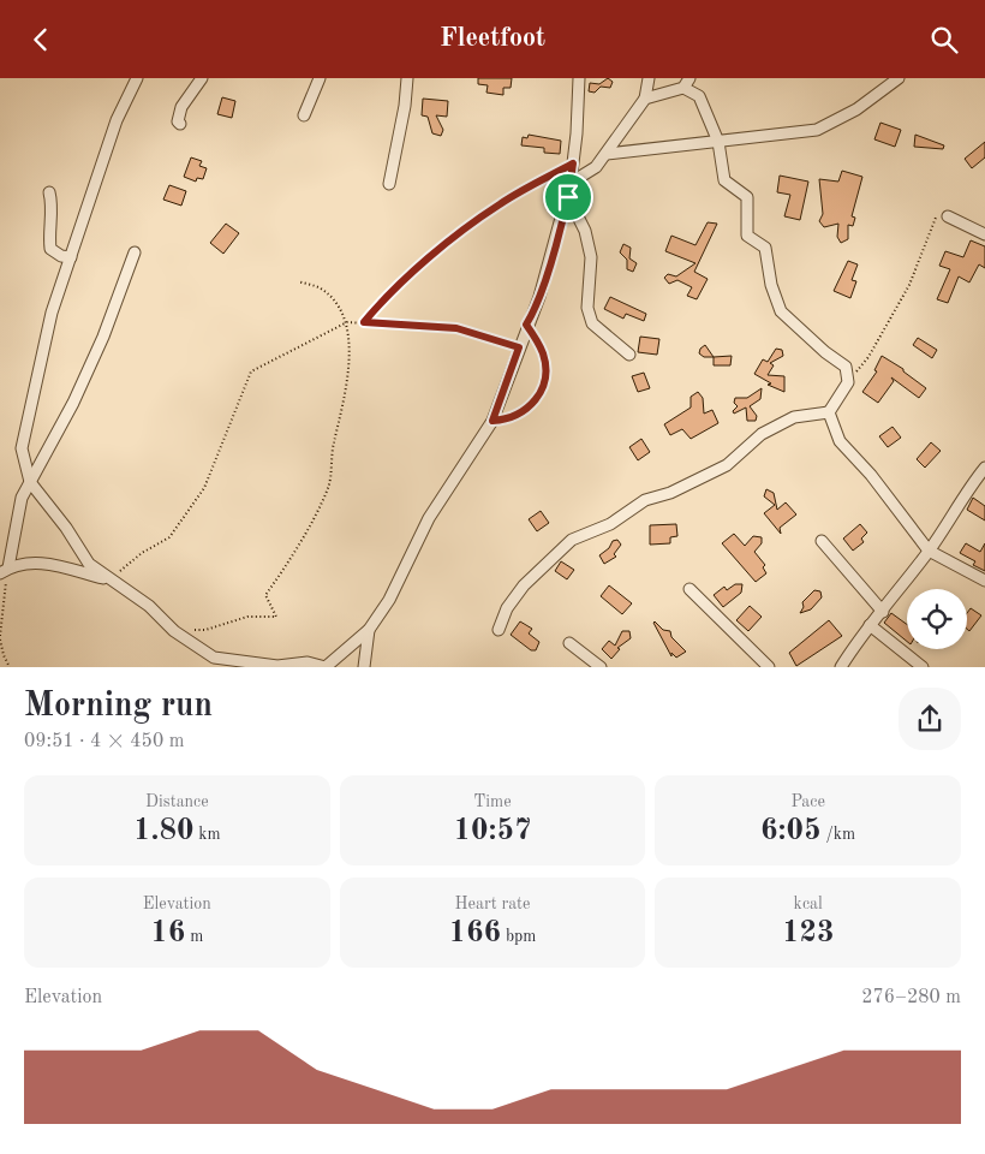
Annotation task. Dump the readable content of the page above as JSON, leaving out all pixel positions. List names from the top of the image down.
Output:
{
  "page": {
    "header": "Fleetfoot",
    "heading": ["Morning run", "09:51 · 4 × 450 m"],
    "stats": [
      ["Distance", "1.80 km"],
      ["Time", "10:57"],
      ["Pace", "6:05 /km"],
      ["Elevation", "16 m"],
      ["Heart rate", "166 bpm"],
      ["kcal", "123"]
    ],
    "chart": ["Elevation", "276–280 m"]
  }
}
